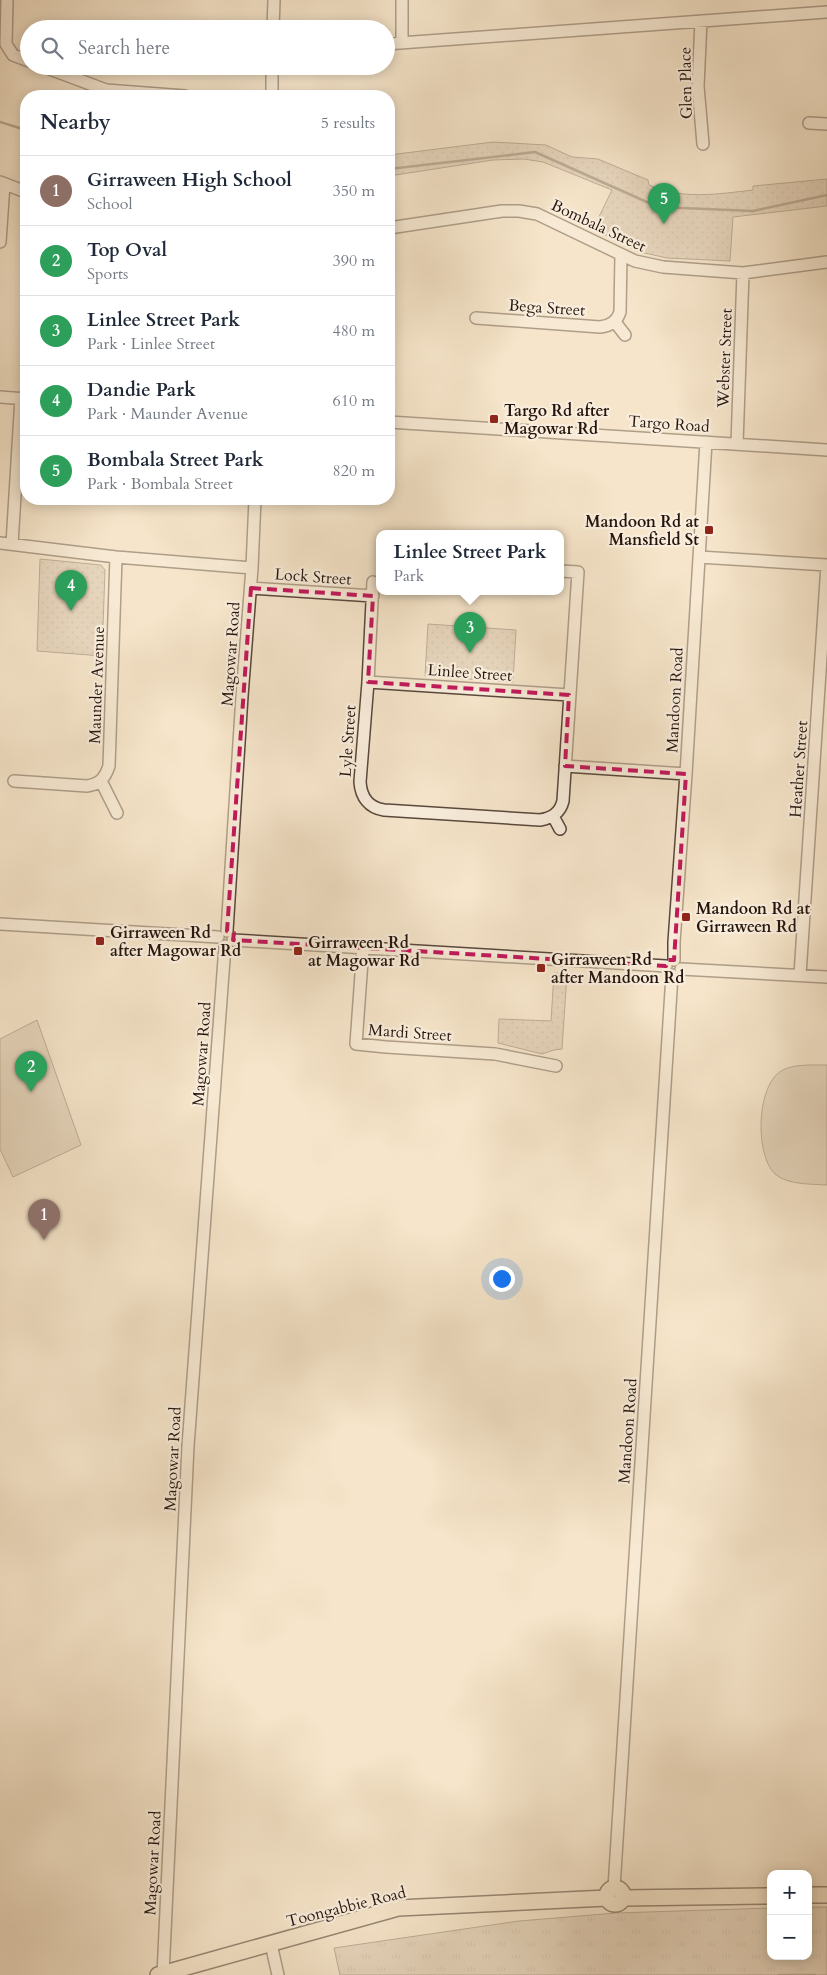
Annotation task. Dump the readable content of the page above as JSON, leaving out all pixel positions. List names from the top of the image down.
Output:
{
  "streets": {
    "main road": ["Toongabbie Road"],
    "street": [
      "Glen Place",
      "Bombala Street",
      "Bega Street",
      "Webster Street",
      "Targo Road",
      "Lock Street",
      "Magowar Road",
      "Linlee Street",
      "Maunder Avenue",
      "Mandoon Road",
      "Lyle Street",
      "Heather Street",
      "Mardi Street"
    ]
  },
  "crossings": [
    ["Bombala Street", "Webster Street"],
    ["Webster Street", "Targo Road"],
    ["Targo Road", "Mandoon Road"],
    ["Lock Street", "Magowar Road"],
    ["Lock Street", "Lyle Street"],
    ["Magowar Road", "Toongabbie Road"],
    ["Linlee Street", "Lyle Street"],
    ["Mandoon Road", "Toongabbie Road"]
  ],
  "places": {
    "transit": [
      "Targo Rd after Magowar Rd",
      "Mandoon Rd at Mansfield St",
      "Mandoon Rd at Girraween Rd",
      "Girraween Rd after Magowar Rd",
      "Girraween Rd at Magowar Rd",
      "Girraween Rd after Mandoon Rd"
    ]
  },
  "page": {
    "search": "Search here",
    "heading": ["Nearby", "5 results"],
    "list": [
      {
        "mark": "1",
        "name": "Girraween High School",
        "note": "School",
        "value": "350 m"
      },
      {
        "mark": "2",
        "name": "Top Oval",
        "note": "Sports",
        "value": "390 m"
      },
      {
        "mark": "3",
        "name": "Linlee Street Park",
        "note": "Park · Linlee Street",
        "value": "480 m"
      },
      {
        "mark": "4",
        "name": "Dandie Park",
        "note": "Park · Maunder Avenue",
        "value": "610 m"
      },
      {
        "mark": "5",
        "name": "Bombala Street Park",
        "note": "Park · Bombala Street",
        "value": "820 m"
      }
    ],
    "pins": [
      "5",
      "4",
      "3",
      "2",
      "1"
    ],
    "popup": ["Linlee Street Park", "Park"],
    "map_buttons": ["+", "−"]
  }
}
